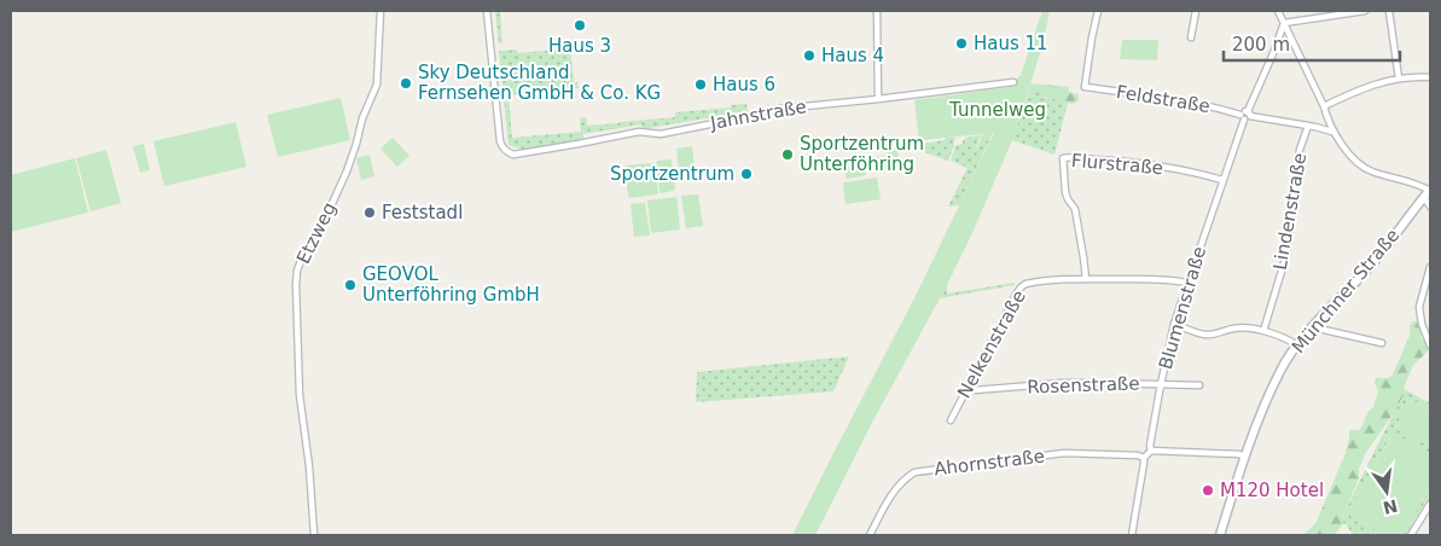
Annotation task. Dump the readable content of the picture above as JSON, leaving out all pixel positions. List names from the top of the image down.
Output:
{
  "streets": {
    "main road": ["Münchner Straße"],
    "street": [
      "Feldstraße",
      "Jahnstraße",
      "Flurstraße",
      "Lindenstraße",
      "Etzweg",
      "Blumenstraße",
      "Nelkenstraße",
      "Rosenstraße",
      "Ahornstraße"
    ]
  },
  "crossings": [
    ["Feldstraße", "Blumenstraße"],
    ["Flurstraße", "Blumenstraße"],
    ["Flurstraße", "Nelkenstraße"],
    ["Blumenstraße", "Nelkenstraße"],
    ["Blumenstraße", "Rosenstraße"],
    ["Nelkenstraße", "Rosenstraße"]
  ],
  "parks": ["Tunnelweg"],
  "places": [
    "Haus 3",
    "Haus 11",
    "Haus 4",
    "Sky Deutschland Fernsehen GmbH & Co. KG",
    "Haus 6",
    "Sportzentrum Unterföhring",
    "Sportzentrum",
    "Feststadl",
    "GEOVOL Unterföhring GmbH",
    "M120 Hotel"
  ],
  "scale_bar": "200 m",
  "north": "bottom"
}
